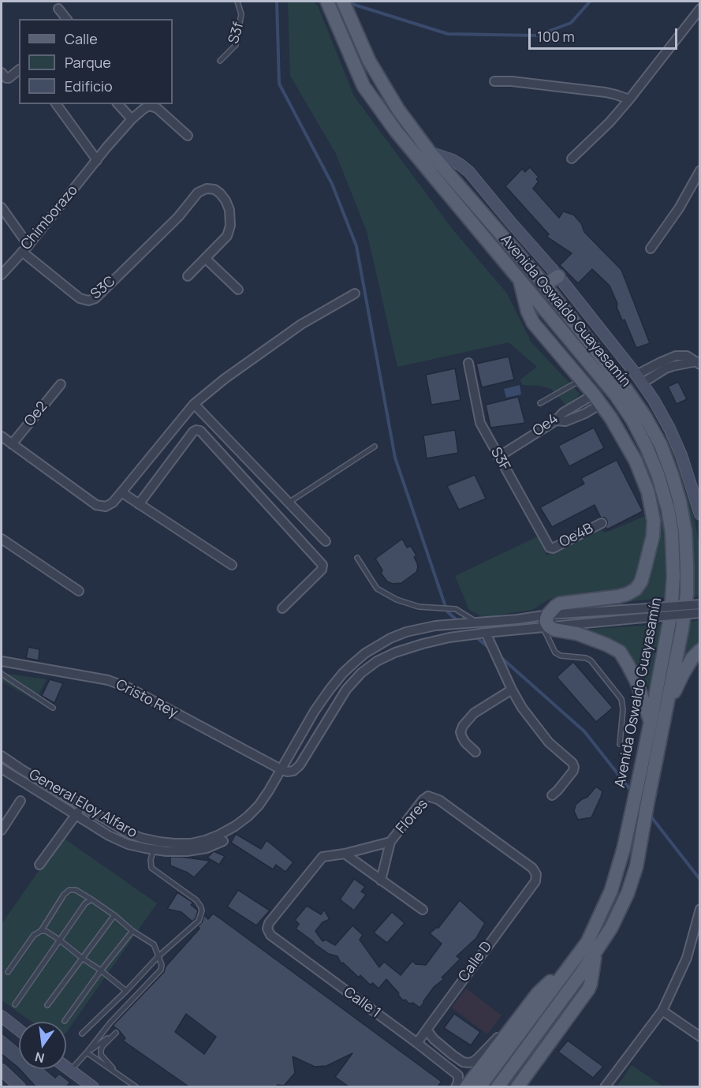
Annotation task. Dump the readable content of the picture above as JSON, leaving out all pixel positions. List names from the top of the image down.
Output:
{
  "streets": {
    "main road": ["Avenida Oswaldo Guayasamín"],
    "street": [
      "Chimborazo",
      "S3C",
      "Oe2",
      "Oe4",
      "S3F",
      "Oe4B",
      "Cristo Rey",
      "General Eloy Alfaro",
      "Flores",
      "Calle D",
      "Calle 1"
    ],
    "lane": ["S3f"]
  },
  "crossings": [
    ["Chimborazo", "S3C"],
    ["Oe4", "S3F"],
    ["S3F", "Oe4B"],
    ["Cristo Rey", "General Eloy Alfaro"],
    ["Flores", "Calle D"],
    ["Flores", "Calle 1"],
    ["Calle D", "Calle 1"]
  ],
  "legend": ["Calle", "Parque", "Edificio"],
  "scale_bar": "100 m",
  "north": "bottom"
}
